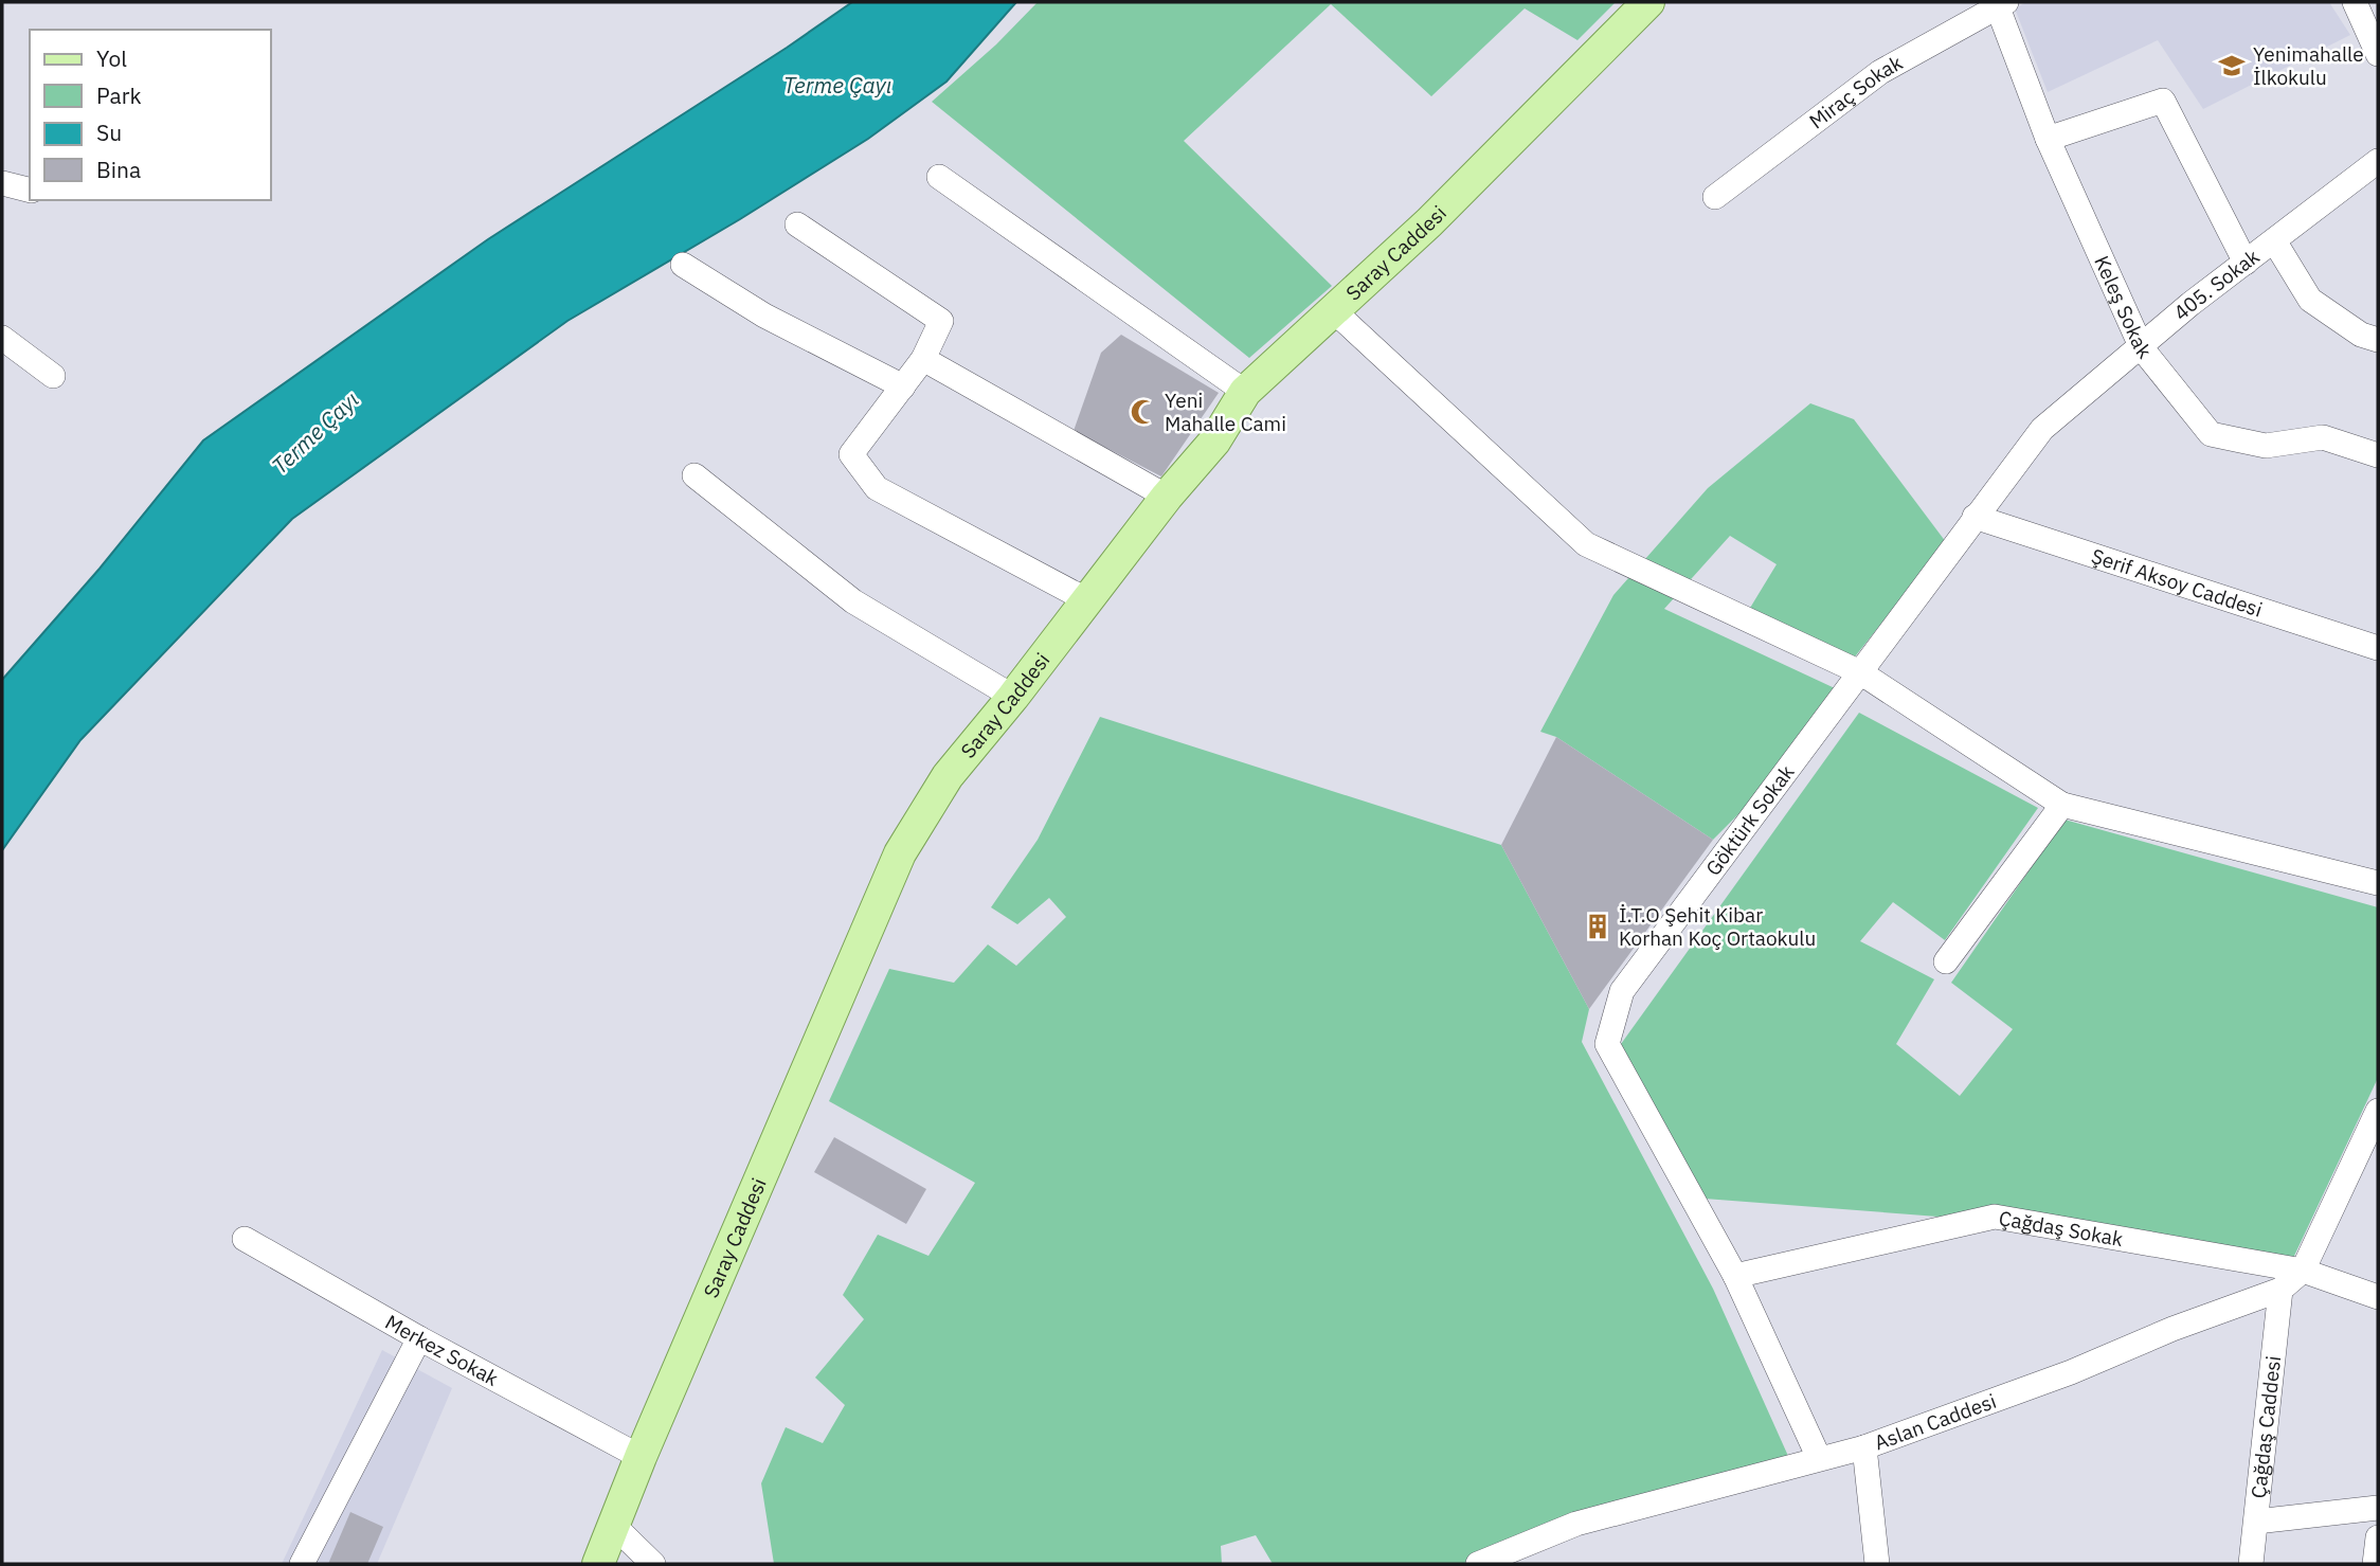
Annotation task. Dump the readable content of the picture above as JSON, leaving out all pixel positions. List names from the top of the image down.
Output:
{
  "streets": {
    "main road": ["Saray Caddesi"],
    "street": [
      "Miraç Sokak",
      "405. Sokak",
      "Keleş Sokak",
      "Şerif Aksoy Caddesi",
      "Göktürk Sokak",
      "Çağdaş Sokak",
      "Merkez Sokak",
      "Aslan Caddesi",
      "Çağdaş Caddesi"
    ]
  },
  "crossings": [
    ["Miraç Sokak", "Keleş Sokak"],
    ["Saray Caddesi", "Merkez Sokak"],
    ["405. Sokak", "Keleş Sokak"],
    ["405. Sokak", "Şerif Aksoy Caddesi"],
    ["405. Sokak", "Göktürk Sokak"],
    ["Şerif Aksoy Caddesi", "Göktürk Sokak"],
    ["Göktürk Sokak", "Çağdaş Sokak"],
    ["Göktürk Sokak", "Aslan Caddesi"],
    ["Çağdaş Sokak", "Aslan Caddesi"],
    ["Aslan Caddesi", "Çağdaş Caddesi"]
  ],
  "water": ["Terme Çayı"],
  "places": {
    "school or university": ["Yenimahalle İlkokulu"],
    "mosque": ["Yeni Mahalle Cami"],
    "building": ["İ.T.O Şehit Kibar Korhan Koç Ortaokulu"]
  },
  "legend": [
    "Yol",
    "Park",
    "Su",
    "Bina"
  ]
}
